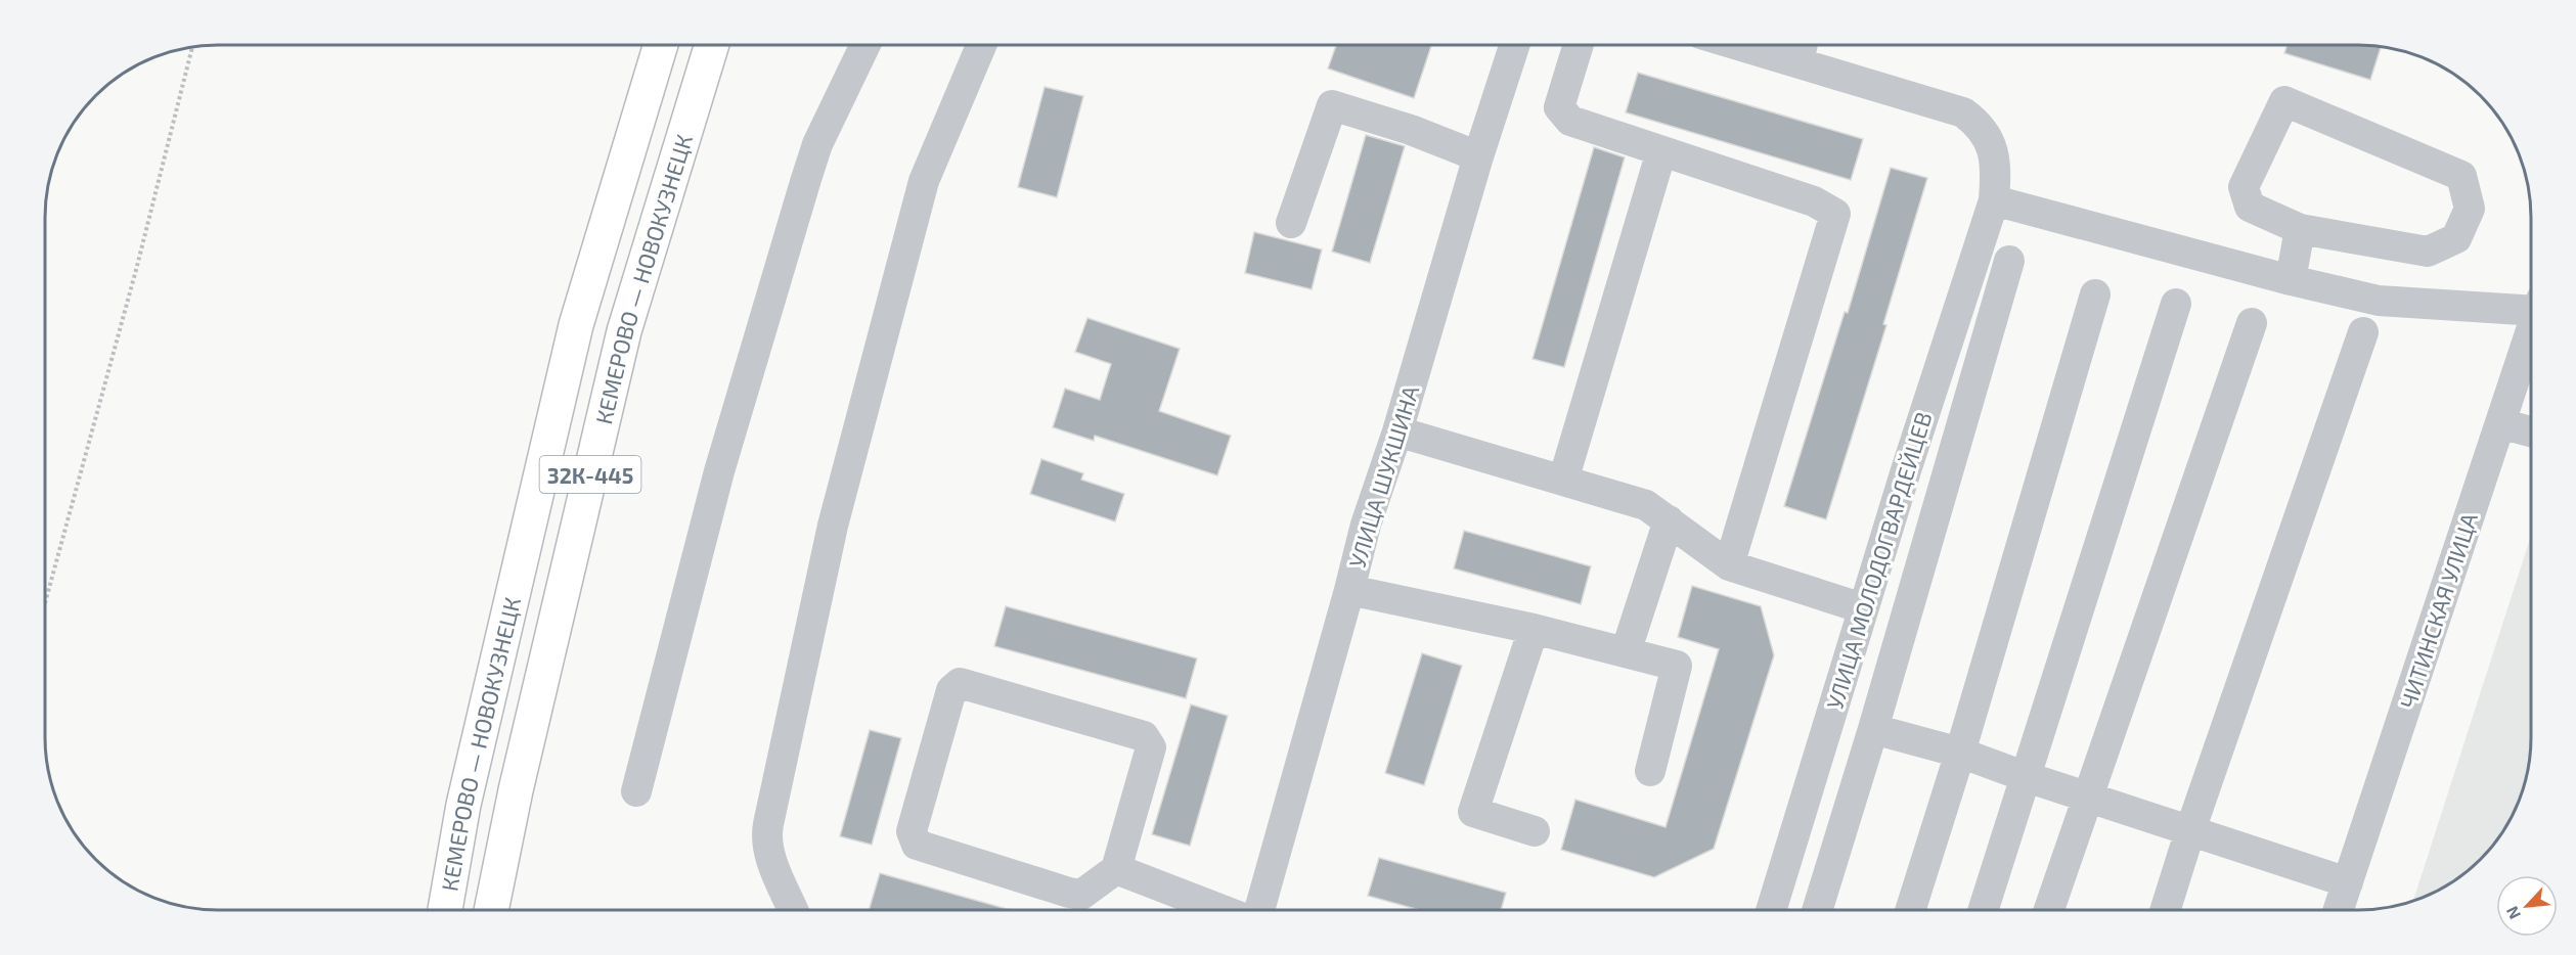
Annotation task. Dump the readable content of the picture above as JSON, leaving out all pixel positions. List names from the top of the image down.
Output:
{
  "streets": {
    "highway": ["КЕМЕРОВО — НОВОКУЗНЕЦК", "32К-445"],
    "street": ["УЛИЦА ШУКШИНА", "УЛИЦА МОЛОДОГВАРДЕЙЦЕВ", "ЧИТИНСКАЯ УЛИЦА"]
  },
  "north": "bottom left"
}
